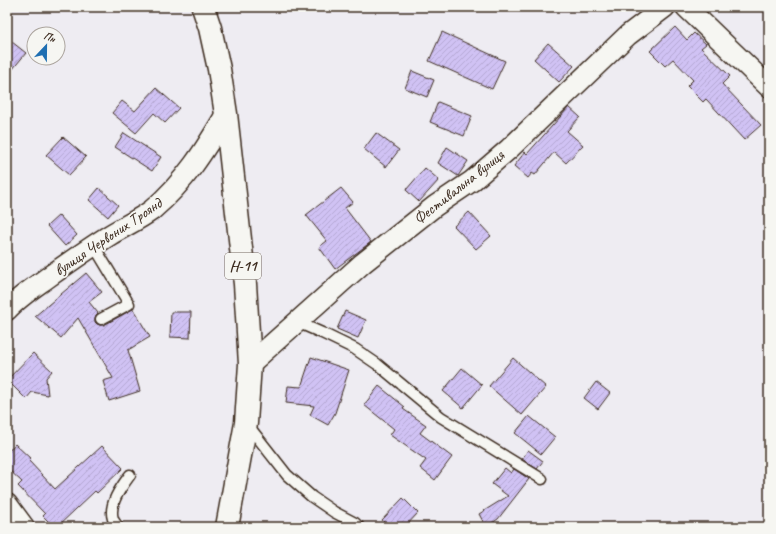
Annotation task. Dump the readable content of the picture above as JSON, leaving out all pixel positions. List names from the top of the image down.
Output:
{
  "streets": {
    "main road": ["Н-11"],
    "street": ["Фестивальна вулиця", "вулиця Червоних Троянд"]
  },
  "crossings": [
    ["Фестивальна вулиця", "Н-11"],
    ["вулиця Червоних Троянд", "Н-11"]
  ],
  "north": "top"
}
